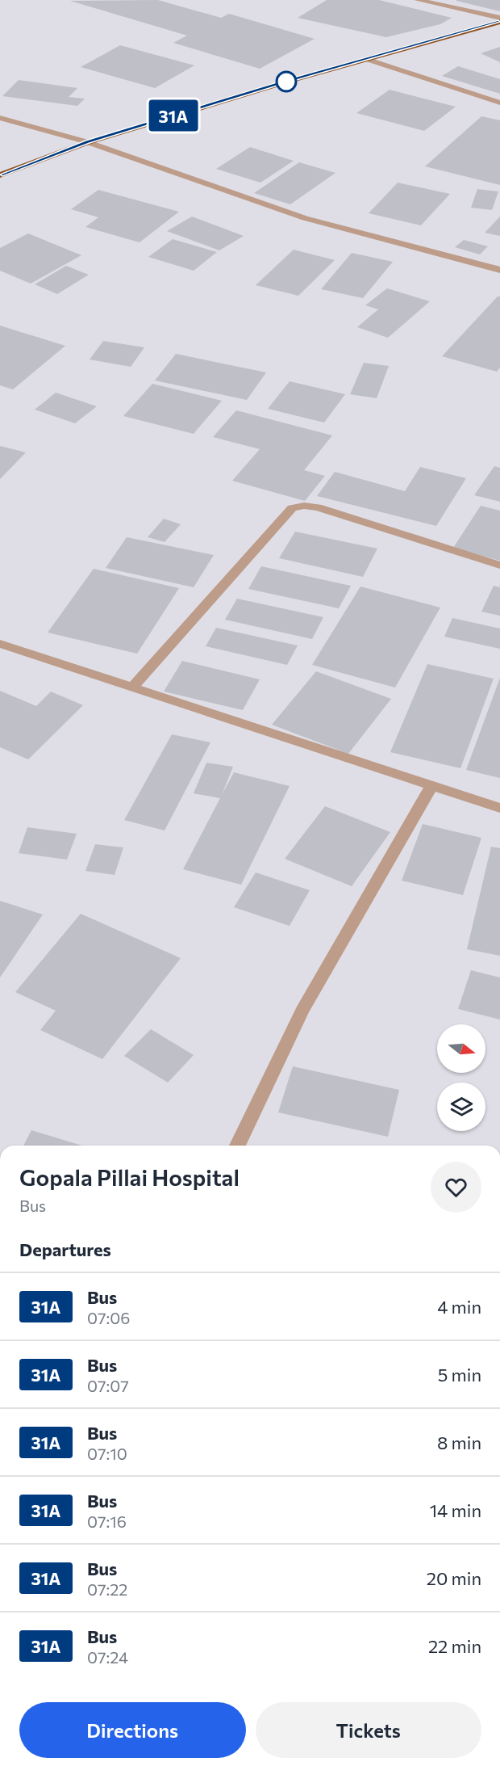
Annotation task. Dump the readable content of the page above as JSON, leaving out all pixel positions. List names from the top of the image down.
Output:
{
  "lines": ["bus line 31A"],
  "north": "right",
  "page": {
    "on_map": "31A",
    "heading": [
      ["Gopala Pillai Hospital", "Bus"],
      "Departures"
    ],
    "list": [
      {
        "mark": "31A",
        "name": "Bus",
        "note": "07:06",
        "value": "4 min"
      },
      {
        "mark": "31A",
        "name": "Bus",
        "note": "07:07",
        "value": "5 min"
      },
      {
        "mark": "31A",
        "name": "Bus",
        "note": "07:10",
        "value": "8 min"
      },
      {
        "mark": "31A",
        "name": "Bus",
        "note": "07:16",
        "value": "14 min"
      },
      {
        "mark": "31A",
        "name": "Bus",
        "note": "07:22",
        "value": "20 min"
      },
      {
        "mark": "31A",
        "name": "Bus",
        "note": "07:24",
        "value": "22 min"
      }
    ],
    "buttons": ["Directions", "Tickets"]
  }
}
